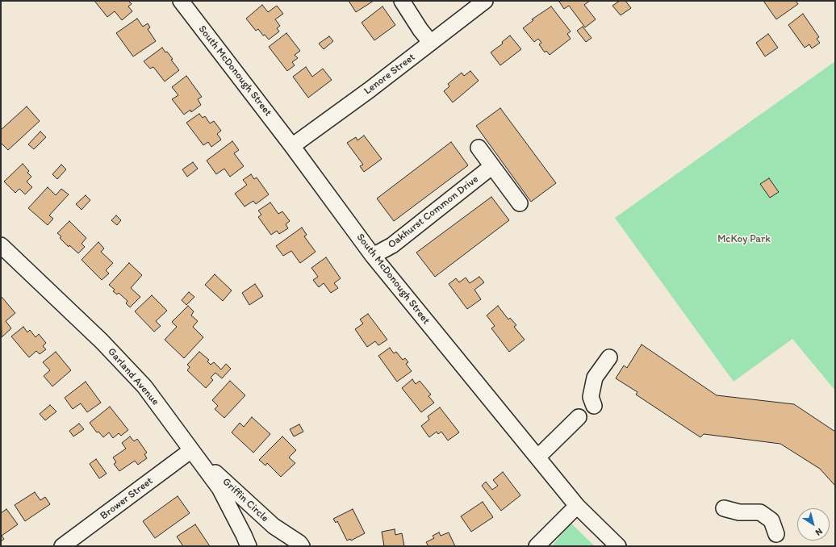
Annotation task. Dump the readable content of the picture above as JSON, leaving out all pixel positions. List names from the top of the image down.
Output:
{
  "streets": {
    "street": [
      "South McDonough Street",
      "Lenore Street",
      "Oakhurst Common Drive",
      "Garland Avenue",
      "Brower Street",
      "Griffin Circle"
    ]
  },
  "crossings": [
    ["South McDonough Street", "Lenore Street"],
    ["South McDonough Street", "Oakhurst Common Drive"],
    ["Garland Avenue", "Brower Street"],
    ["Garland Avenue", "Griffin Circle"],
    ["Brower Street", "Griffin Circle"]
  ],
  "parks": ["McKoy Park"],
  "north": "bottom right"
}
